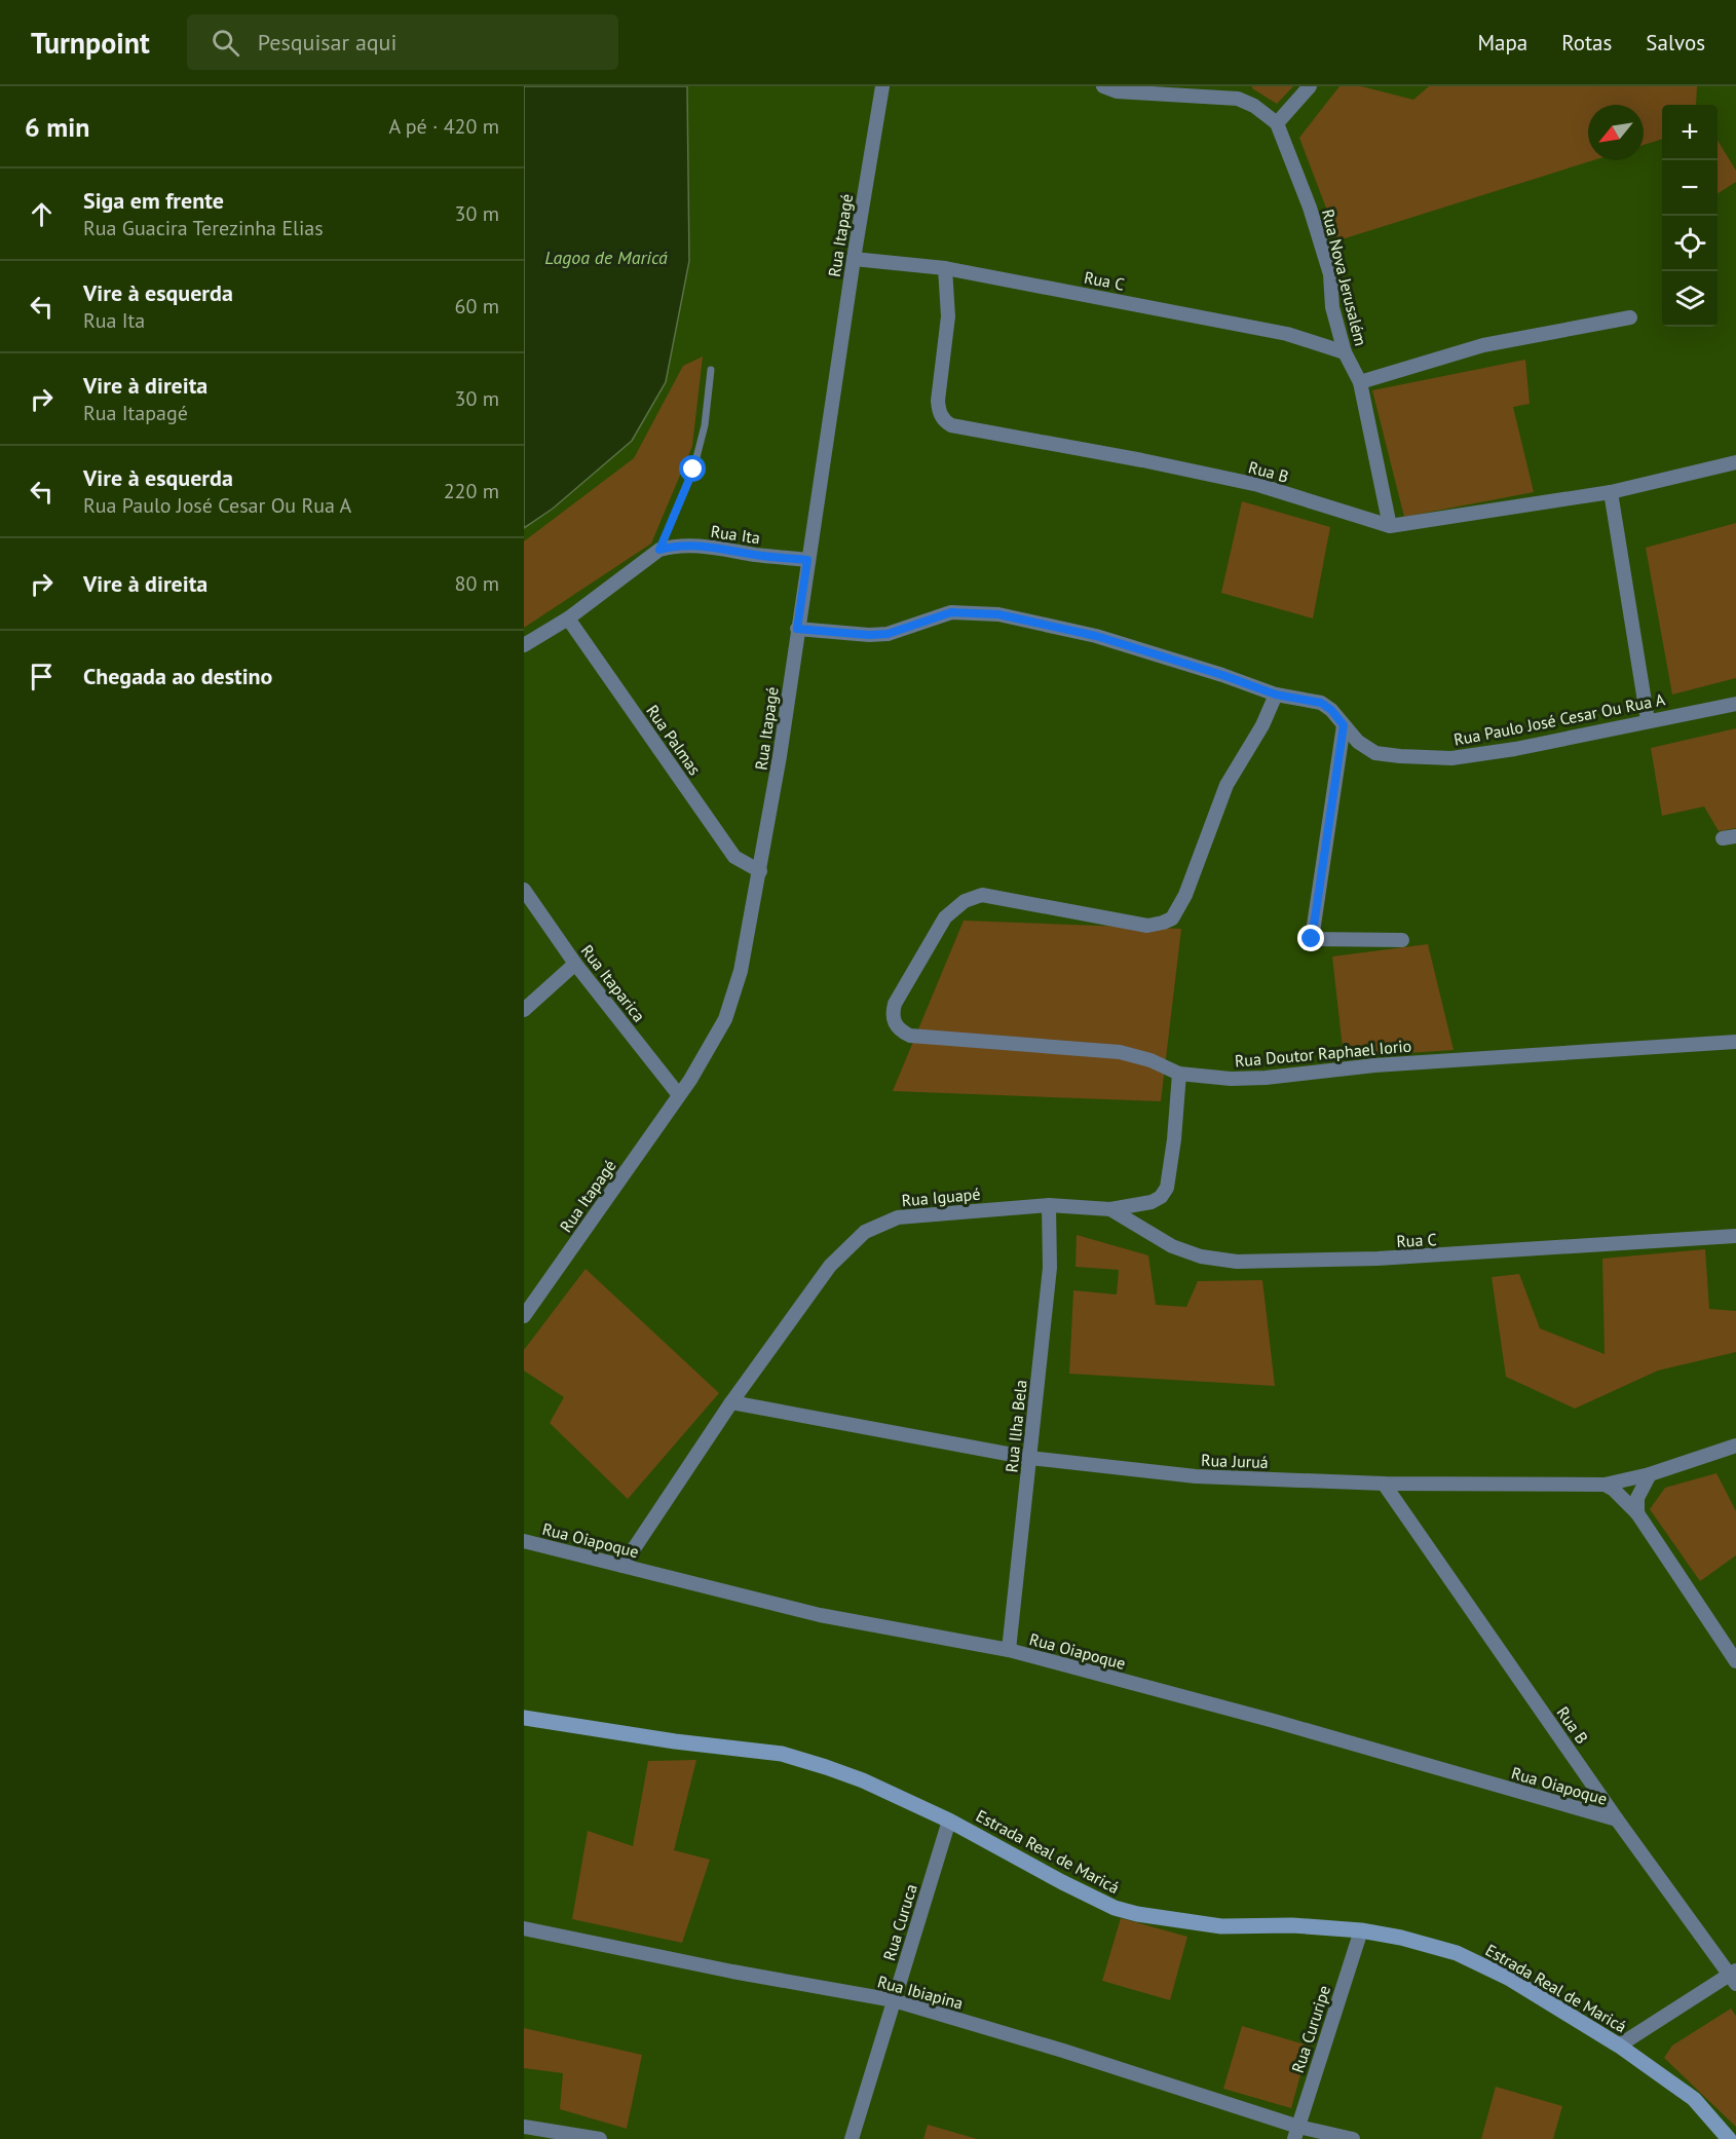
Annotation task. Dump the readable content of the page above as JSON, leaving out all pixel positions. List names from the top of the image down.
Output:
{
  "streets": {
    "main road": ["Estrada Real de Maricá"],
    "street": [
      "Rua Itapagé",
      "Rua Nova Jerusalém",
      "Rua C",
      "Rua B",
      "Rua Ita",
      "Rua Paulo José Cesar Ou Rua A",
      "Rua Palmas",
      "Rua Itaparica",
      "Rua Doutor Raphael Iorio",
      "Rua Iguapé",
      "Rua Ilha Bela",
      "Rua Juruá",
      "Rua Oiapoque",
      "Rua Curuca",
      "Rua Ibiapina",
      "Rua Cururipe"
    ]
  },
  "crossings": [
    ["Rua Itapagé", "Rua C"],
    ["Rua Itapagé", "Rua Ita"],
    ["Rua Itapagé", "Rua Paulo José Cesar Ou Rua A"],
    ["Rua Itapagé", "Rua Palmas"],
    ["Rua Itapagé", "Rua Itaparica"],
    ["Rua Nova Jerusalém", "Rua C"],
    ["Rua Nova Jerusalém", "Rua B"],
    ["Rua C", "Rua B"],
    ["Rua C", "Rua Iguapé"],
    ["Rua B", "Rua Juruá"],
    ["Rua B", "Rua Oiapoque"],
    ["Rua Paulo José Cesar Ou Rua A", "Rua Doutor Raphael Iorio"],
    ["Rua Doutor Raphael Iorio", "Rua Iguapé"],
    ["Rua Iguapé", "Rua Ilha Bela"],
    ["Rua Iguapé", "Rua Juruá"],
    ["Rua Iguapé", "Rua Oiapoque"],
    ["Rua Ilha Bela", "Rua Juruá"],
    ["Rua Ilha Bela", "Rua Oiapoque"],
    ["Estrada Real de Maricá", "Rua Curuca"],
    ["Estrada Real de Maricá", "Rua Cururipe"],
    ["Rua Curuca", "Rua Ibiapina"],
    ["Rua Ibiapina", "Rua Cururipe"]
  ],
  "water": ["Lagoa de Maricá"],
  "north": "bottom left",
  "page": {
    "header": "Turnpoint",
    "search": "Pesquisar aqui",
    "nav": ["Mapa", "Rotas", "Salvos"],
    "heading": ["6 min", "A pé · 420 m"],
    "map_buttons": ["+", "−"],
    "list": [
      ["Siga em frente", "Rua Guacira Terezinha Elias", "30 m"],
      ["Vire à esquerda", "Rua Ita", "60 m"],
      ["Vire à direita", "Rua Itapagé", "30 m"],
      ["Vire à esquerda", "Rua Paulo José Cesar Ou Rua A", "220 m"],
      ["Vire à direita", "80 m"],
      "Chegada ao destino"
    ]
  }
}
